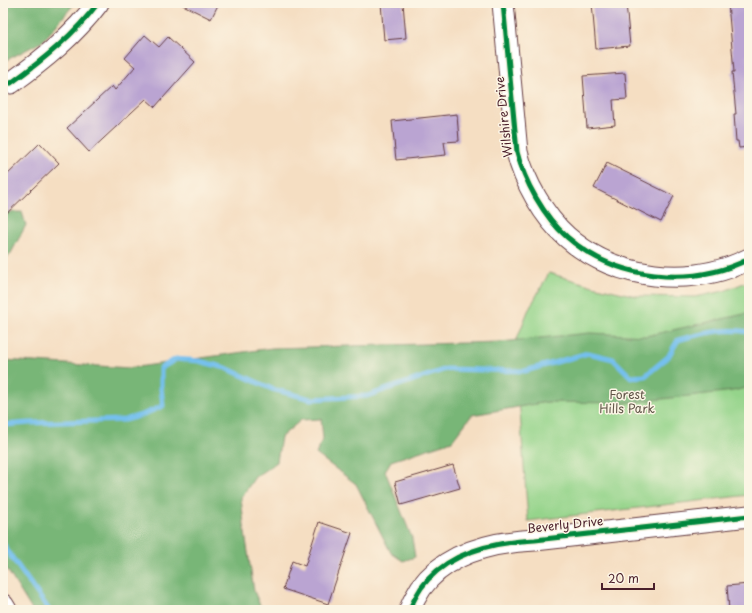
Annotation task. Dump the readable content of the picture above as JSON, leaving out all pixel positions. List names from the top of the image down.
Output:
{
  "streets": {
    "street": ["Wilshire Drive", "Beverly Drive"]
  },
  "parks": ["Forest Hills Park"],
  "scale_bar": "20 m"
}
